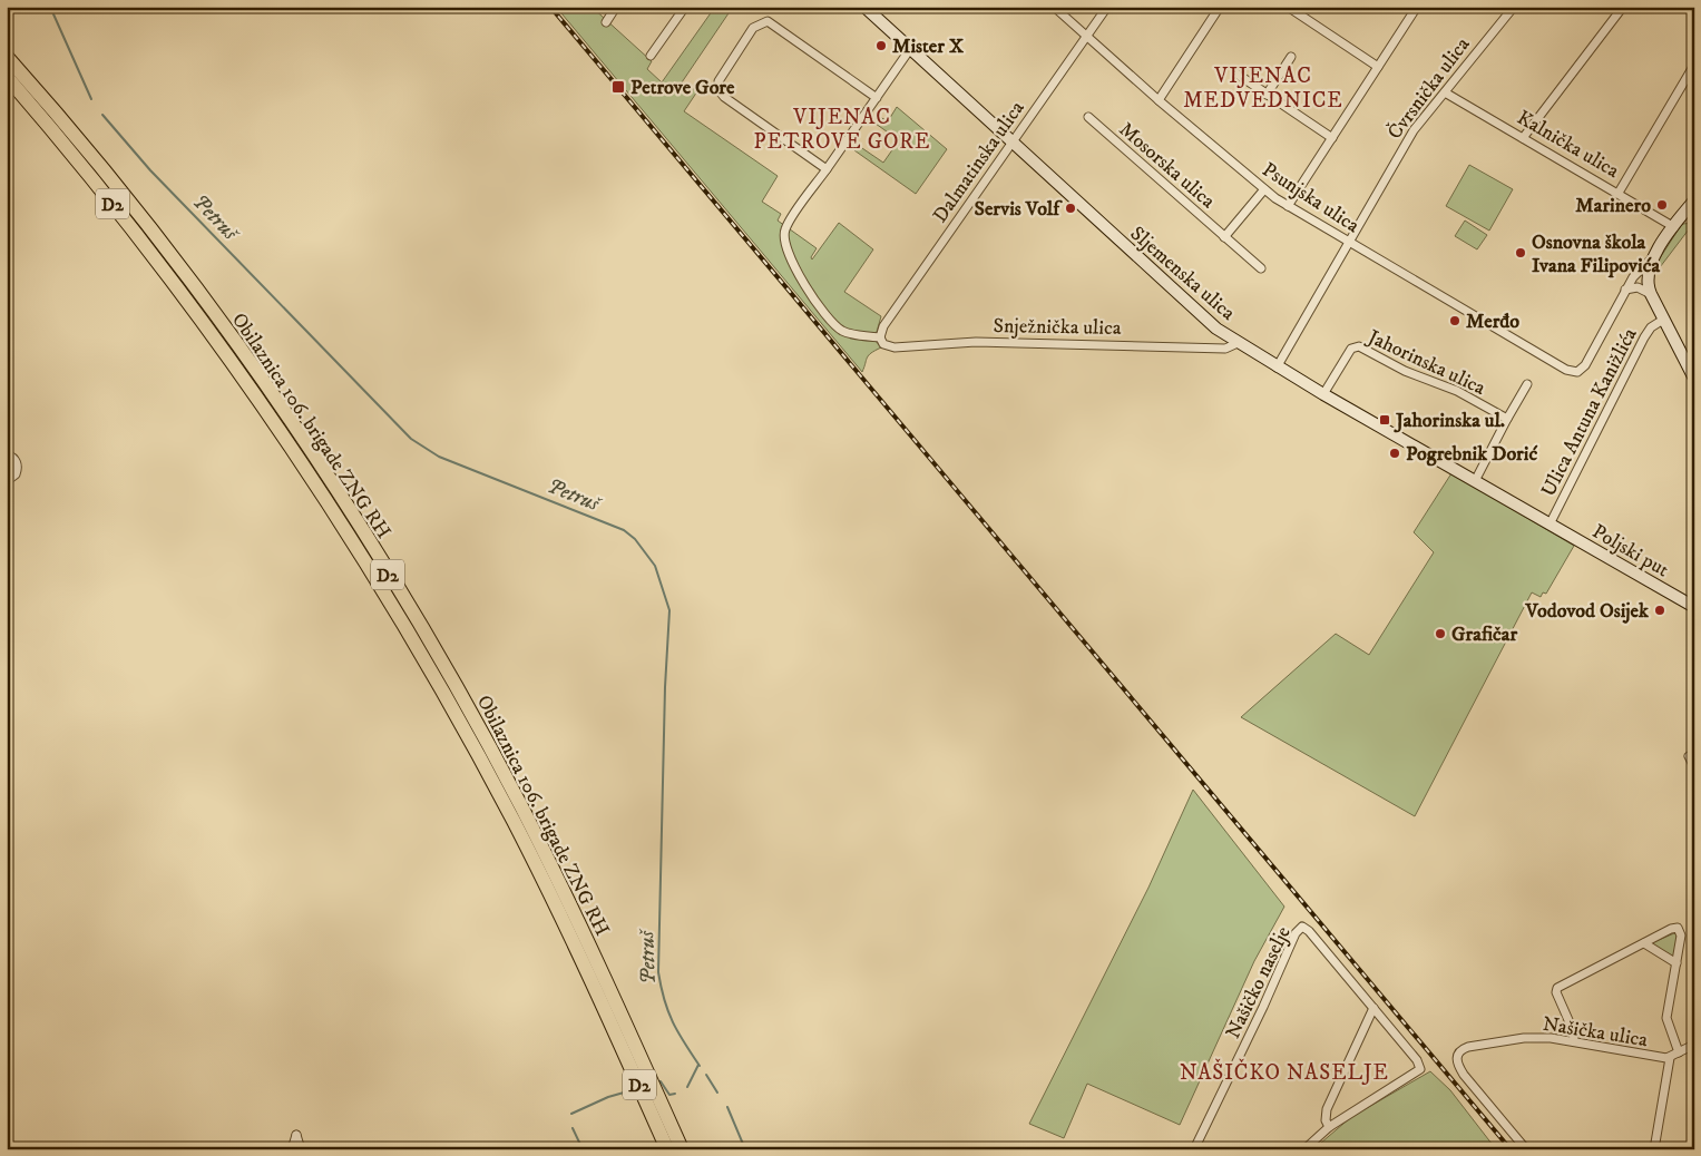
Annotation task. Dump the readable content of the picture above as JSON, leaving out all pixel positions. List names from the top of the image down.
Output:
{
  "streets": {
    "highway": ["D2", "Obilaznica 106. brigade ZNG RH"],
    "street": [
      "Čvrsnička ulica",
      "Kalnička ulica",
      "Dalmatinska ulica",
      "Mosorska ulica",
      "Psunjska ulica",
      "Sljemenska ulica",
      "Snježnička ulica",
      "Jahorinska ulica",
      "Ulica Antuna Kanižlića",
      "Poljski put",
      "Našičko naselje",
      "Našička ulica"
    ]
  },
  "crossings": [
    ["Čvrsnička ulica", "Kalnička ulica"],
    ["Čvrsnička ulica", "Psunjska ulica"],
    ["Čvrsnička ulica", "Sljemenska ulica"],
    ["Dalmatinska ulica", "Psunjska ulica"],
    ["Dalmatinska ulica", "Sljemenska ulica"],
    ["Dalmatinska ulica", "Snježnička ulica"],
    ["Sljemenska ulica", "Snježnička ulica"],
    ["Sljemenska ulica", "Jahorinska ulica"],
    ["Sljemenska ulica", "Ulica Antuna Kanižlića"],
    ["Sljemenska ulica", "Poljski put"],
    ["Ulica Antuna Kanižlića", "Poljski put"]
  ],
  "districts": ["VIJENAC MEDVEDNICE", "VIJENAC PETROVE GORE", "NAŠIČKO NASELJE"],
  "water": ["Petruš"],
  "places": {
    "other": [
      "Mister X",
      "Marinero",
      "Servis Volf",
      "Osnovna škola Ivana Filipovića",
      "Merđo",
      "Pogrebnik Dorić",
      "Vodovod Osijek",
      "Grafičar"
    ],
    "transit": ["Petrove Gore", "Jahorinska ul."]
  }
}
